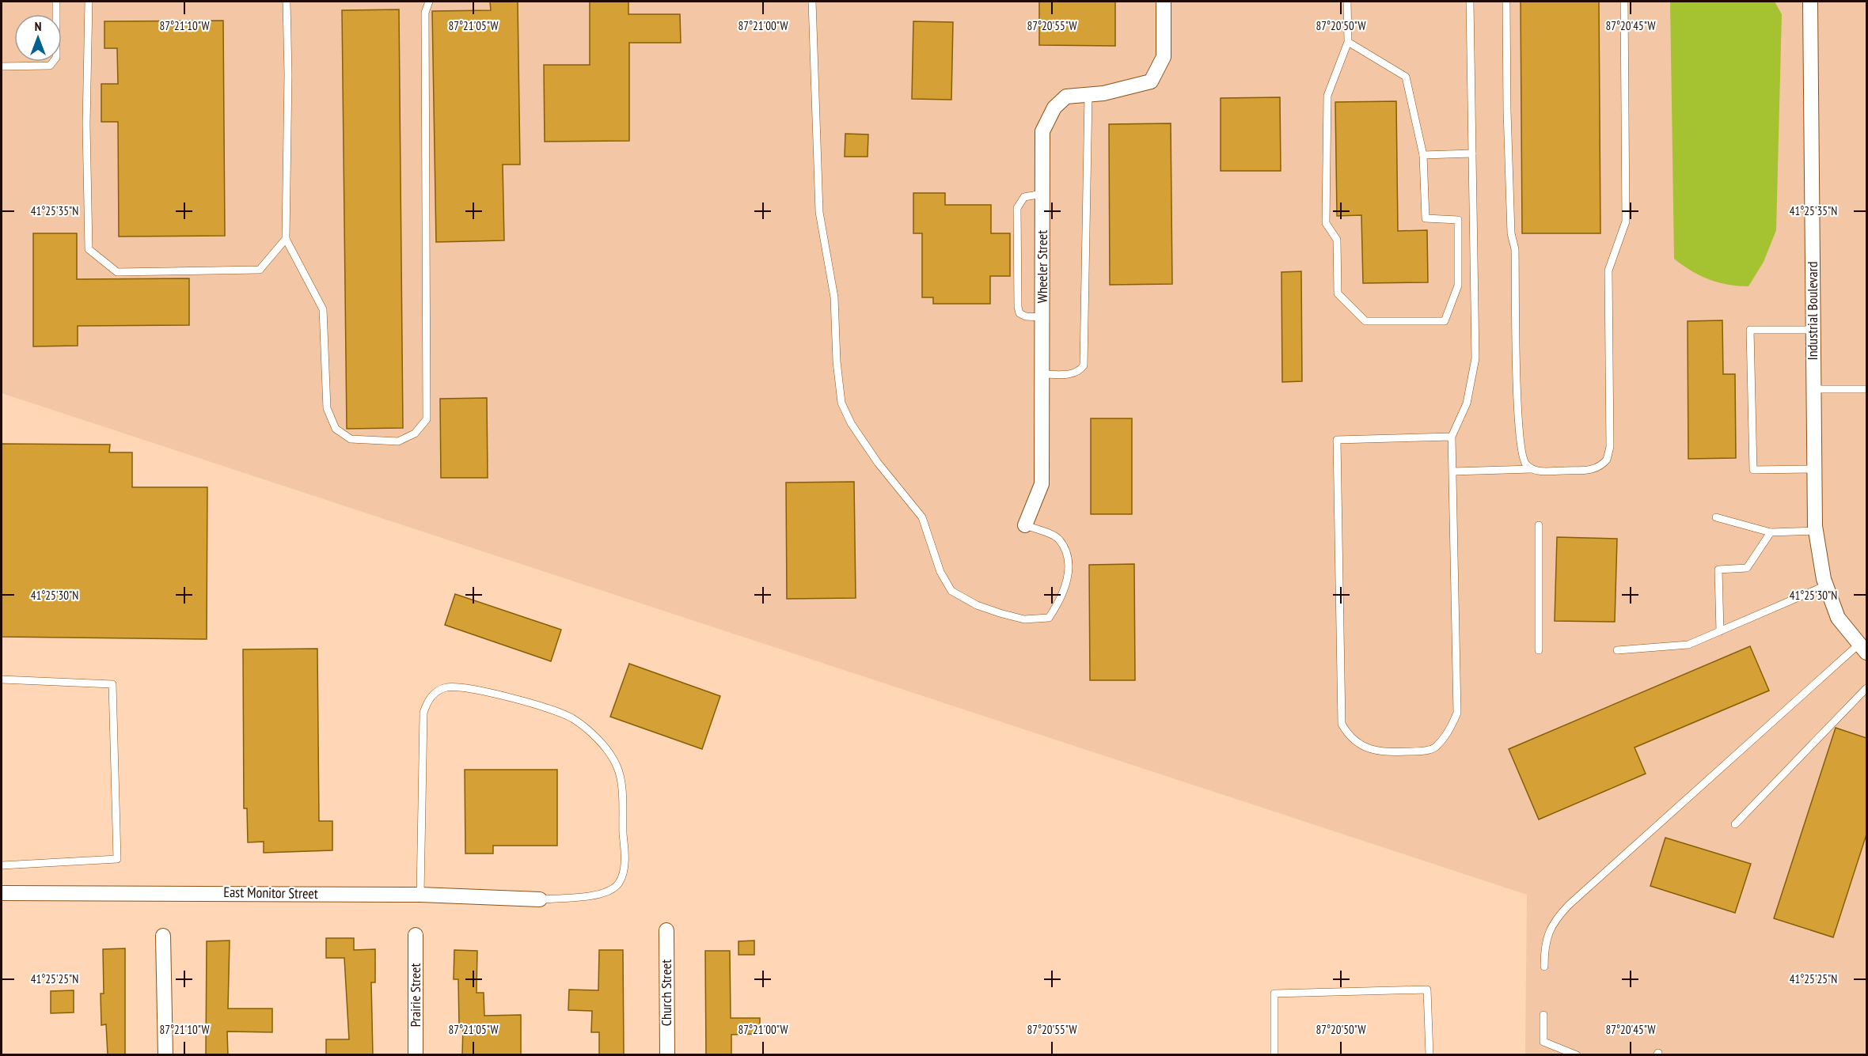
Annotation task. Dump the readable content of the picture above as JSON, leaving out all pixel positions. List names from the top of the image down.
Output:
{
  "streets": {
    "street": [
      "Wheeler Street",
      "Industrial Boulevard",
      "East Monitor Street",
      "Church Street",
      "Prairie Street"
    ]
  },
  "north": "top",
  "coordinates": [
    "87°21'10\"W",
    "87°21'05\"W",
    "87°21'00\"W",
    "87°20'55\"W",
    "87°20'50\"W",
    "87°20'45\"W",
    "41°25'35\"N",
    "41°25'30\"N",
    "41°25'25\"N"
  ]
}
